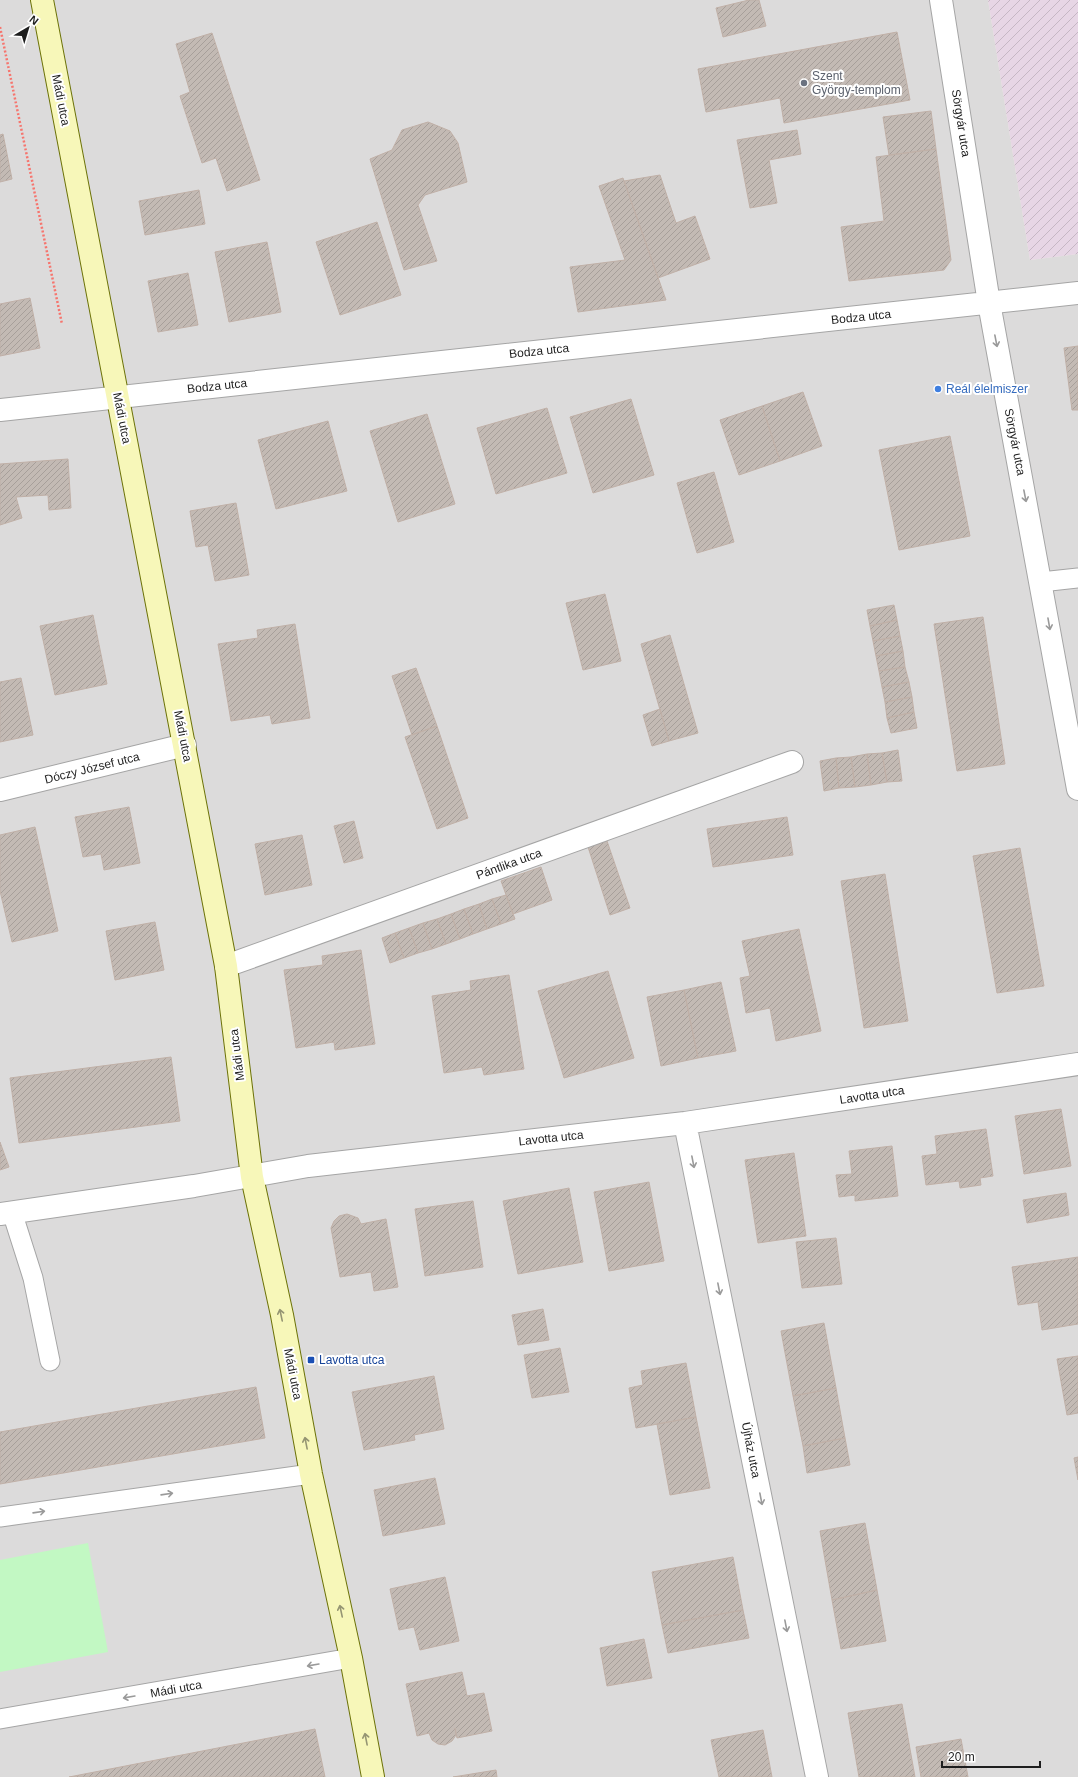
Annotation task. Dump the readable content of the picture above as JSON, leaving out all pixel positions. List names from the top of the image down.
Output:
{
  "streets": {
    "street": [
      "Mádi utca",
      "Sörgyár utca",
      "Bodza utca",
      "Dóczy József utca",
      "Pántlika utca",
      "Lavotta utca",
      "Újház utca"
    ]
  },
  "crossings": [
    ["Mádi utca", "Bodza utca"],
    ["Mádi utca", "Dóczy József utca"],
    ["Mádi utca", "Pántlika utca"],
    ["Mádi utca", "Lavotta utca"],
    ["Sörgyár utca", "Bodza utca"],
    ["Lavotta utca", "Újház utca"]
  ],
  "one_way": ["Sörgyár utca", "Újház utca"],
  "places": {
    "other": ["Szent György-templom", "Reál élelmiszer"],
    "transit": ["Lavotta utca"]
  },
  "scale_bar": "20 m",
  "north": "top right"
}
